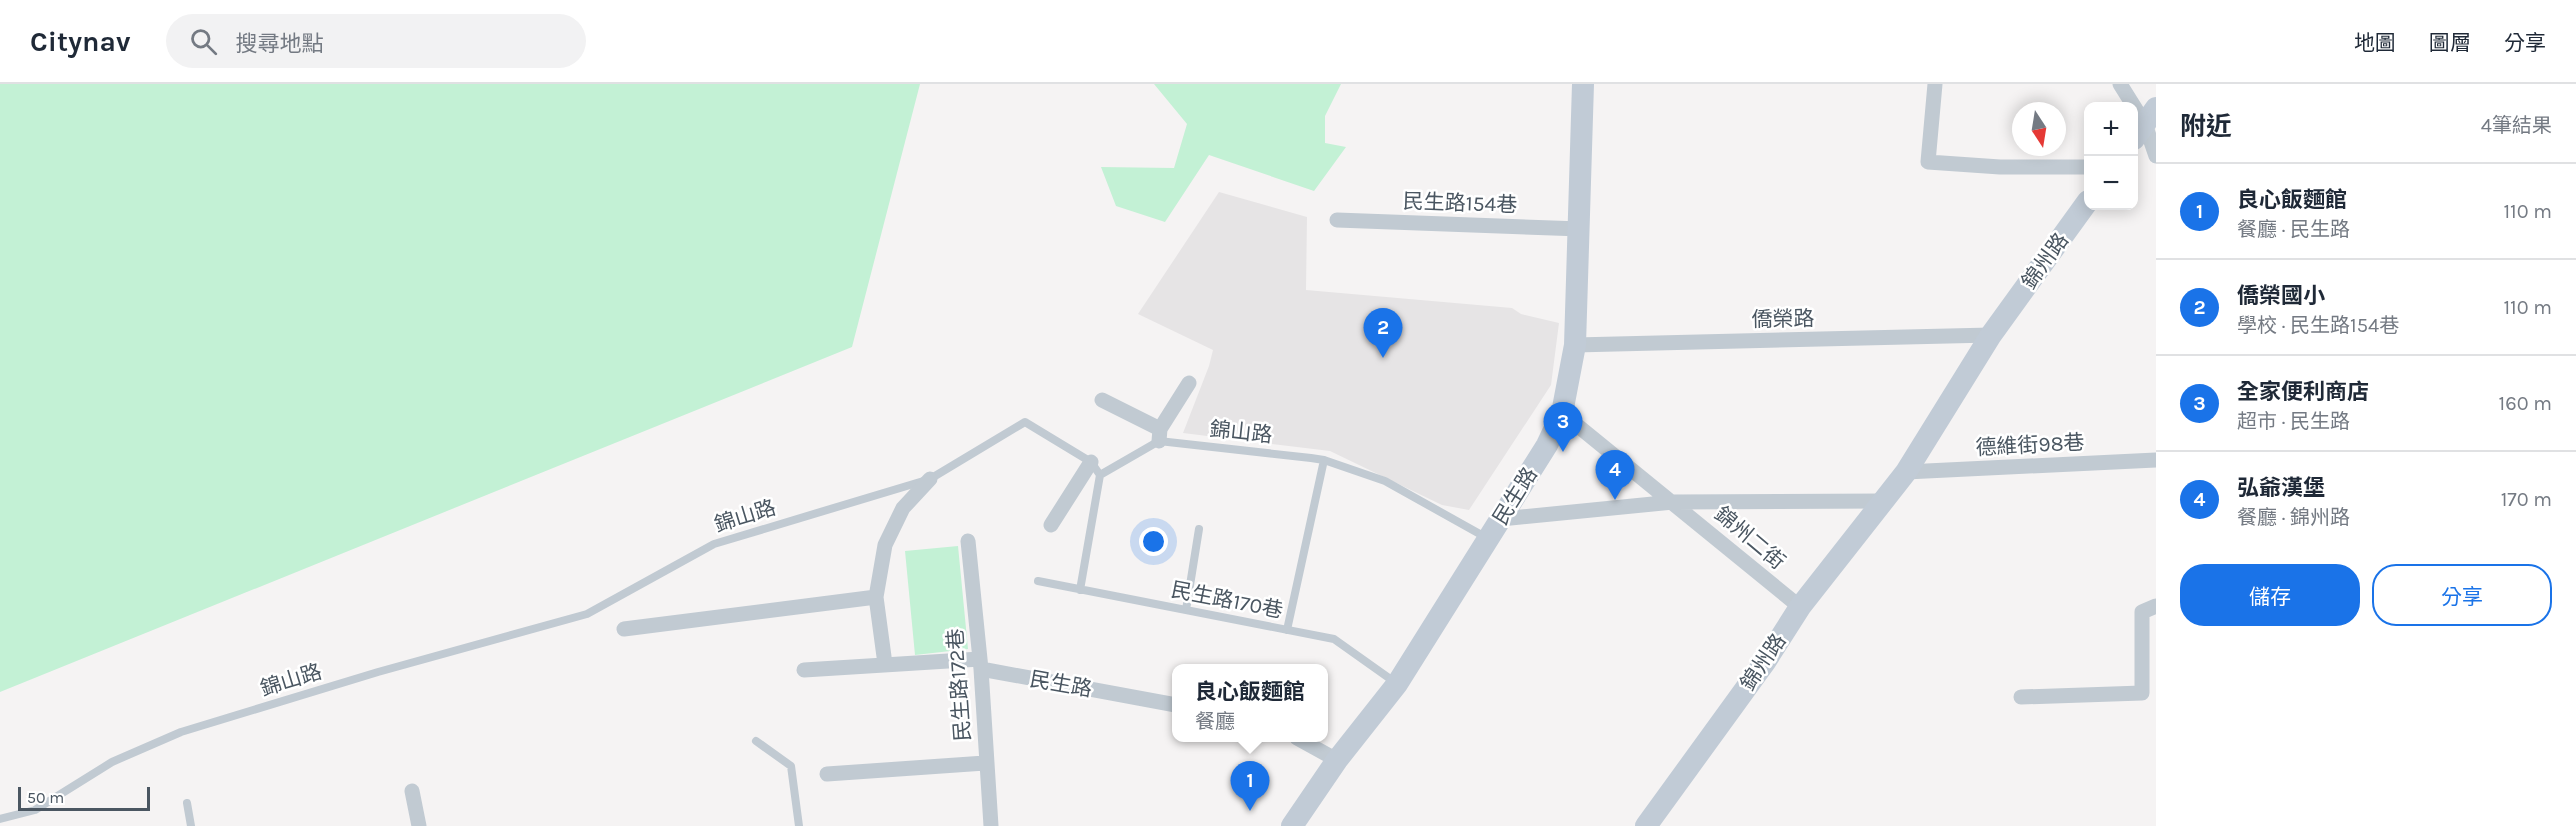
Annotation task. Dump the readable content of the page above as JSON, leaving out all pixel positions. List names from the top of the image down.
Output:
{
  "streets": {
    "street": [
      "民生路154巷",
      "錦州路",
      "僑榮路",
      "德維街98巷",
      "民生路",
      "錦州二街",
      "民生路172巷"
    ],
    "lane": ["錦山路", "民生路170巷"]
  },
  "crossings": [
    ["民生路154巷", "民生路"],
    ["錦州路", "僑榮路"],
    ["錦州路", "德維街98巷"],
    ["錦州路", "錦州二街"],
    ["僑榮路", "民生路"],
    ["錦山路", "民生路"],
    ["民生路", "民生路170巷"],
    ["民生路", "民生路172巷"]
  ],
  "scale_bar": "50 m",
  "north": "bottom",
  "page": {
    "header": "Citynav",
    "search": "搜尋地點",
    "nav": ["地圖", "圖層", "分享"],
    "heading": ["附近", "4筆結果"],
    "map_buttons": ["+", "−"],
    "list": [
      {
        "mark": "1",
        "name": "良心飯麵館",
        "note": "餐廳 · 民生路",
        "value": "110 m"
      },
      {
        "mark": "2",
        "name": "僑榮國小",
        "note": "學校 · 民生路154巷",
        "value": "110 m"
      },
      {
        "mark": "3",
        "name": "全家便利商店",
        "note": "超市 · 民生路",
        "value": "160 m"
      },
      {
        "mark": "4",
        "name": "弘爺漢堡",
        "note": "餐廳 · 錦州路",
        "value": "170 m"
      }
    ],
    "pins": [
      "2",
      "3",
      "4",
      "1"
    ],
    "buttons": ["儲存", "分享"],
    "popup": ["良心飯麵館", "餐廳"],
    "scale": "50 m"
  }
}
